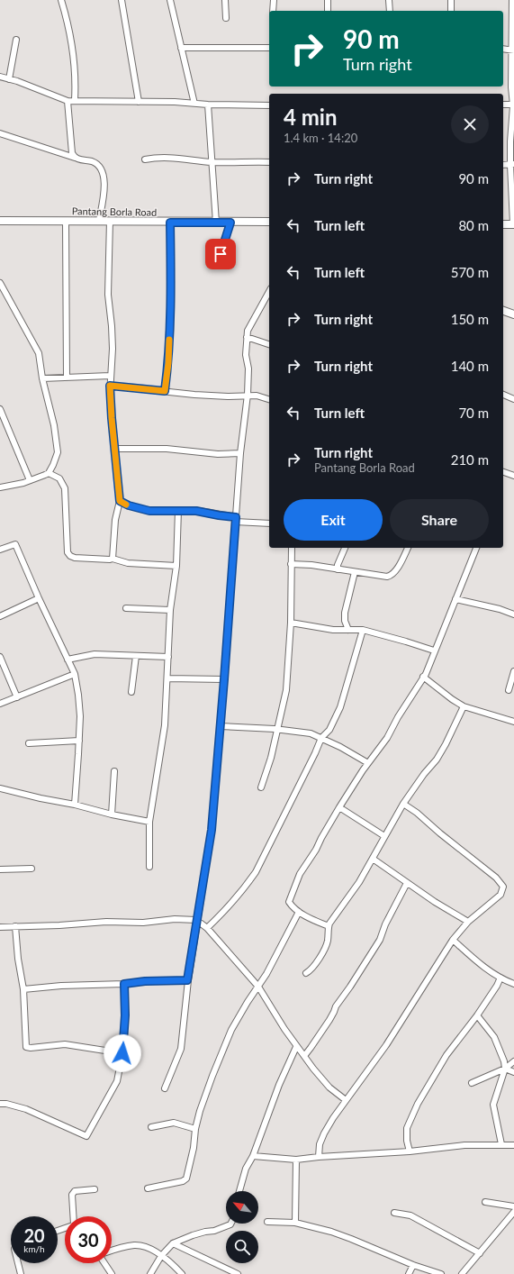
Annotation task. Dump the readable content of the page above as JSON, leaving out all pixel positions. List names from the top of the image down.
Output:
{
  "streets": {
    "street": ["Pantang Borla Road"]
  },
  "north": "top left",
  "page": {
    "turn": ["90 m", "Turn right"],
    "heading": ["4 min", "1.4 km · 14:20"],
    "list": [
      {
        "name": "Turn right",
        "value": "90 m"
      },
      {
        "name": "Turn left",
        "value": "80 m"
      },
      {
        "name": "Turn left",
        "value": "570 m"
      },
      {
        "name": "Turn right",
        "value": "150 m"
      },
      {
        "name": "Turn right",
        "value": "140 m"
      },
      {
        "name": "Turn left",
        "value": "70 m"
      },
      {
        "name": "Turn right",
        "note": "Pantang Borla Road",
        "value": "210 m"
      }
    ],
    "buttons": ["Exit", "Share"],
    "speed": "20 km/h",
    "limit": "30"
  }
}
